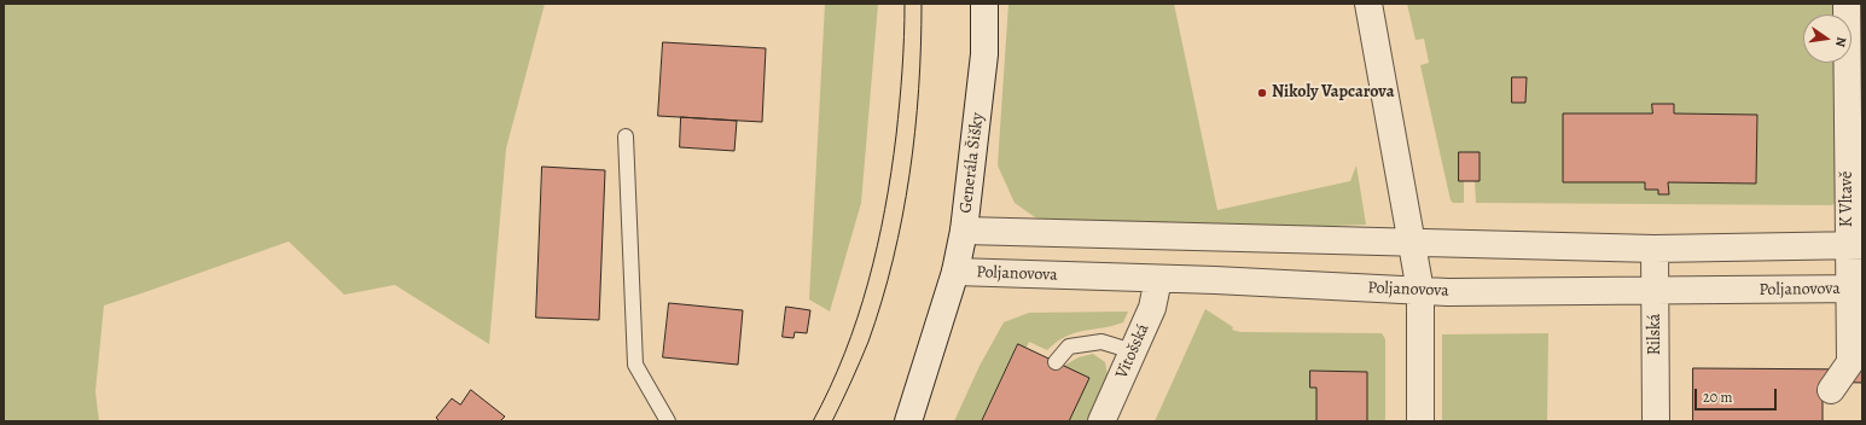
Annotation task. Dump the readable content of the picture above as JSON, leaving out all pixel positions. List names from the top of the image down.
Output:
{
  "streets": {
    "street": [
      "Generála Šišky",
      "K Vltavě",
      "Poljanovova",
      "Rilská",
      "Vitošská"
    ]
  },
  "crossings": [
    ["Generála Šišky", "Poljanovova"],
    ["K Vltavě", "Poljanovova"],
    ["Poljanovova", "Rilská"],
    ["Poljanovova", "Vitošská"]
  ],
  "places": ["Nikoly Vapcarova"],
  "scale_bar": "20 m",
  "north": "right"
}
